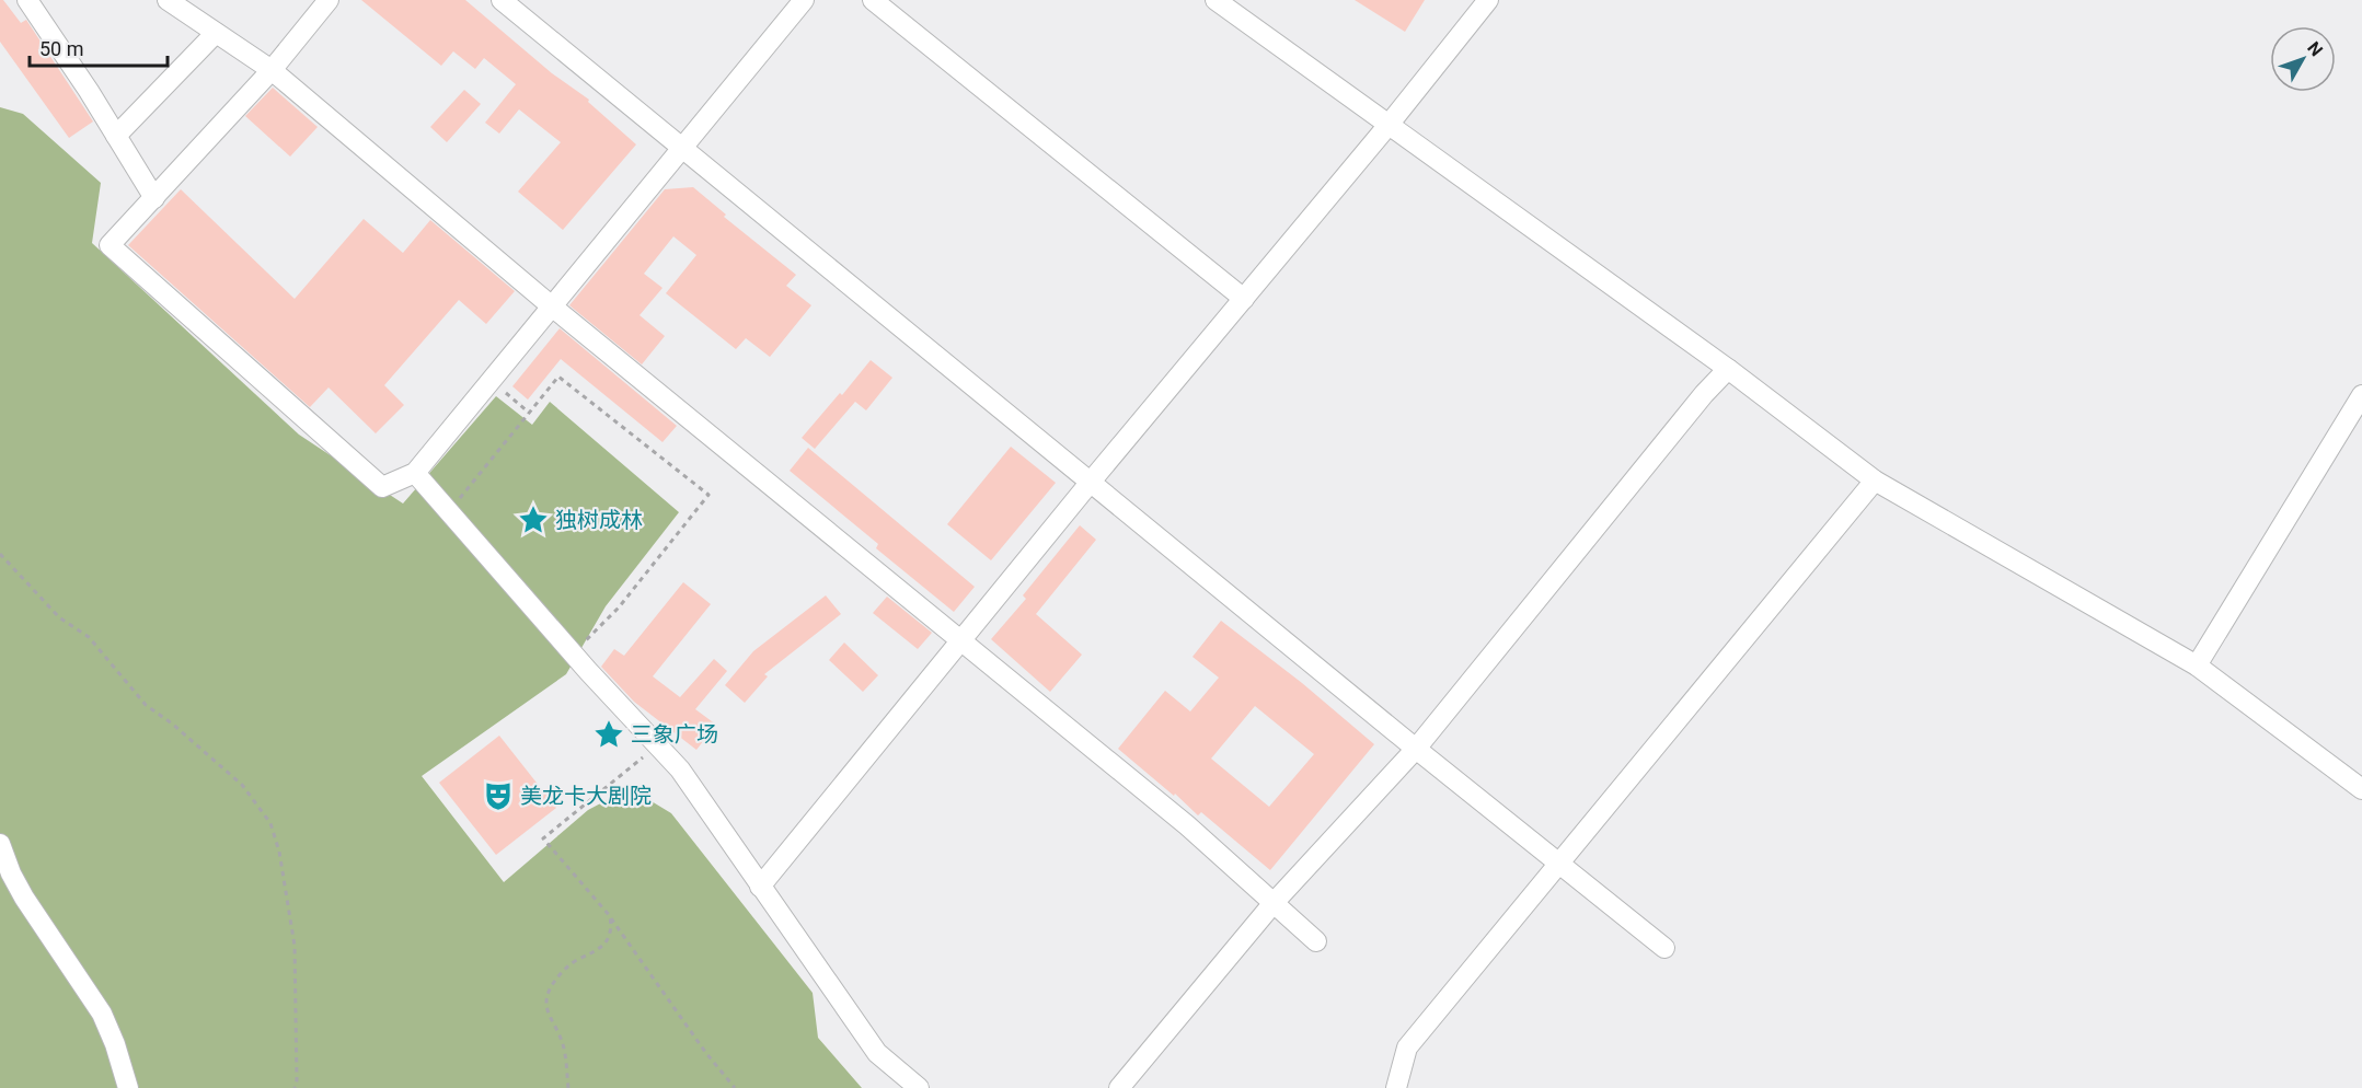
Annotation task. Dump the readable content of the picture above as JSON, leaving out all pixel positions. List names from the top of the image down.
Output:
{
  "places": {
    "place": ["独树成林", "三象广场"],
    "theatre": ["美龙卡大剧院"]
  },
  "scale_bar": "50 m",
  "north": "top right"
}
